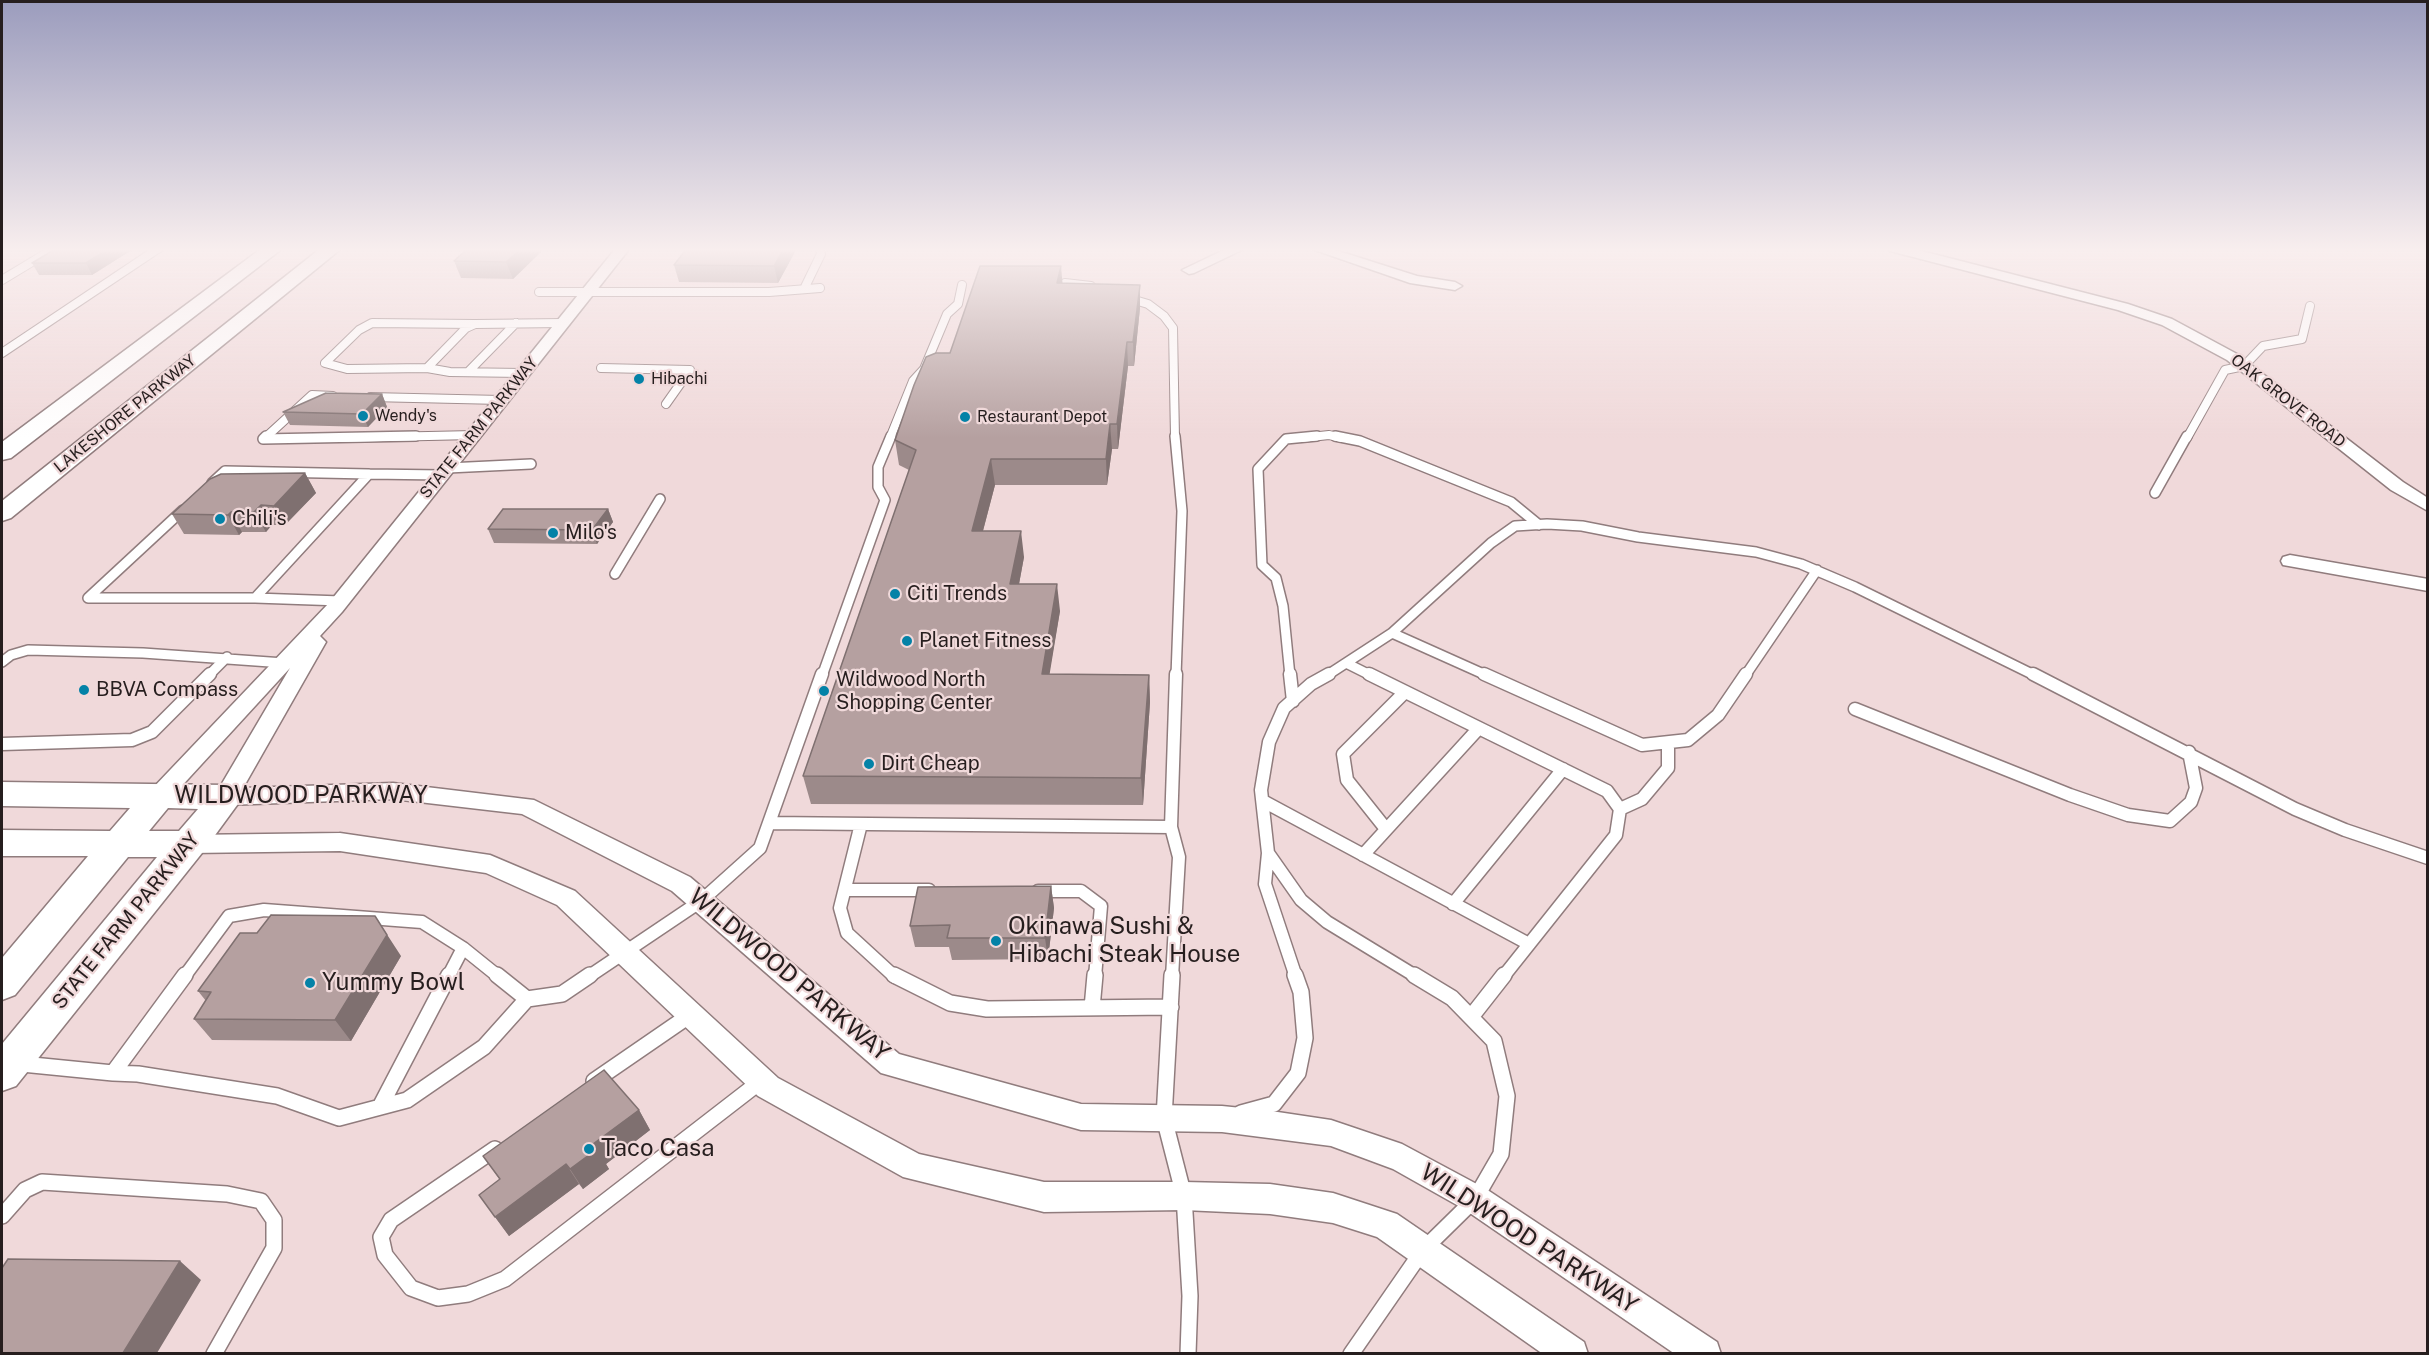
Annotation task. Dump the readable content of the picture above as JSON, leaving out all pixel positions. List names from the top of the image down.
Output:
{
  "streets": {
    "main road": ["LAKESHORE PARKWAY", "STATE FARM PARKWAY", "WILDWOOD PARKWAY"],
    "street": ["OAK GROVE ROAD"]
  },
  "crossings": [
    ["STATE FARM PARKWAY", "WILDWOOD PARKWAY"]
  ],
  "places": [
    "Hibachi",
    "Wendy's",
    "Restaurant Depot",
    "Chili's",
    "Milo's",
    "Citi Trends",
    "Planet Fitness",
    "BBVA Compass",
    "Wildwood North Shopping Center",
    "Dirt Cheap",
    "Okinawa Sushi & Hibachi Steak House",
    "Yummy Bowl",
    "Taco Casa"
  ]
}
